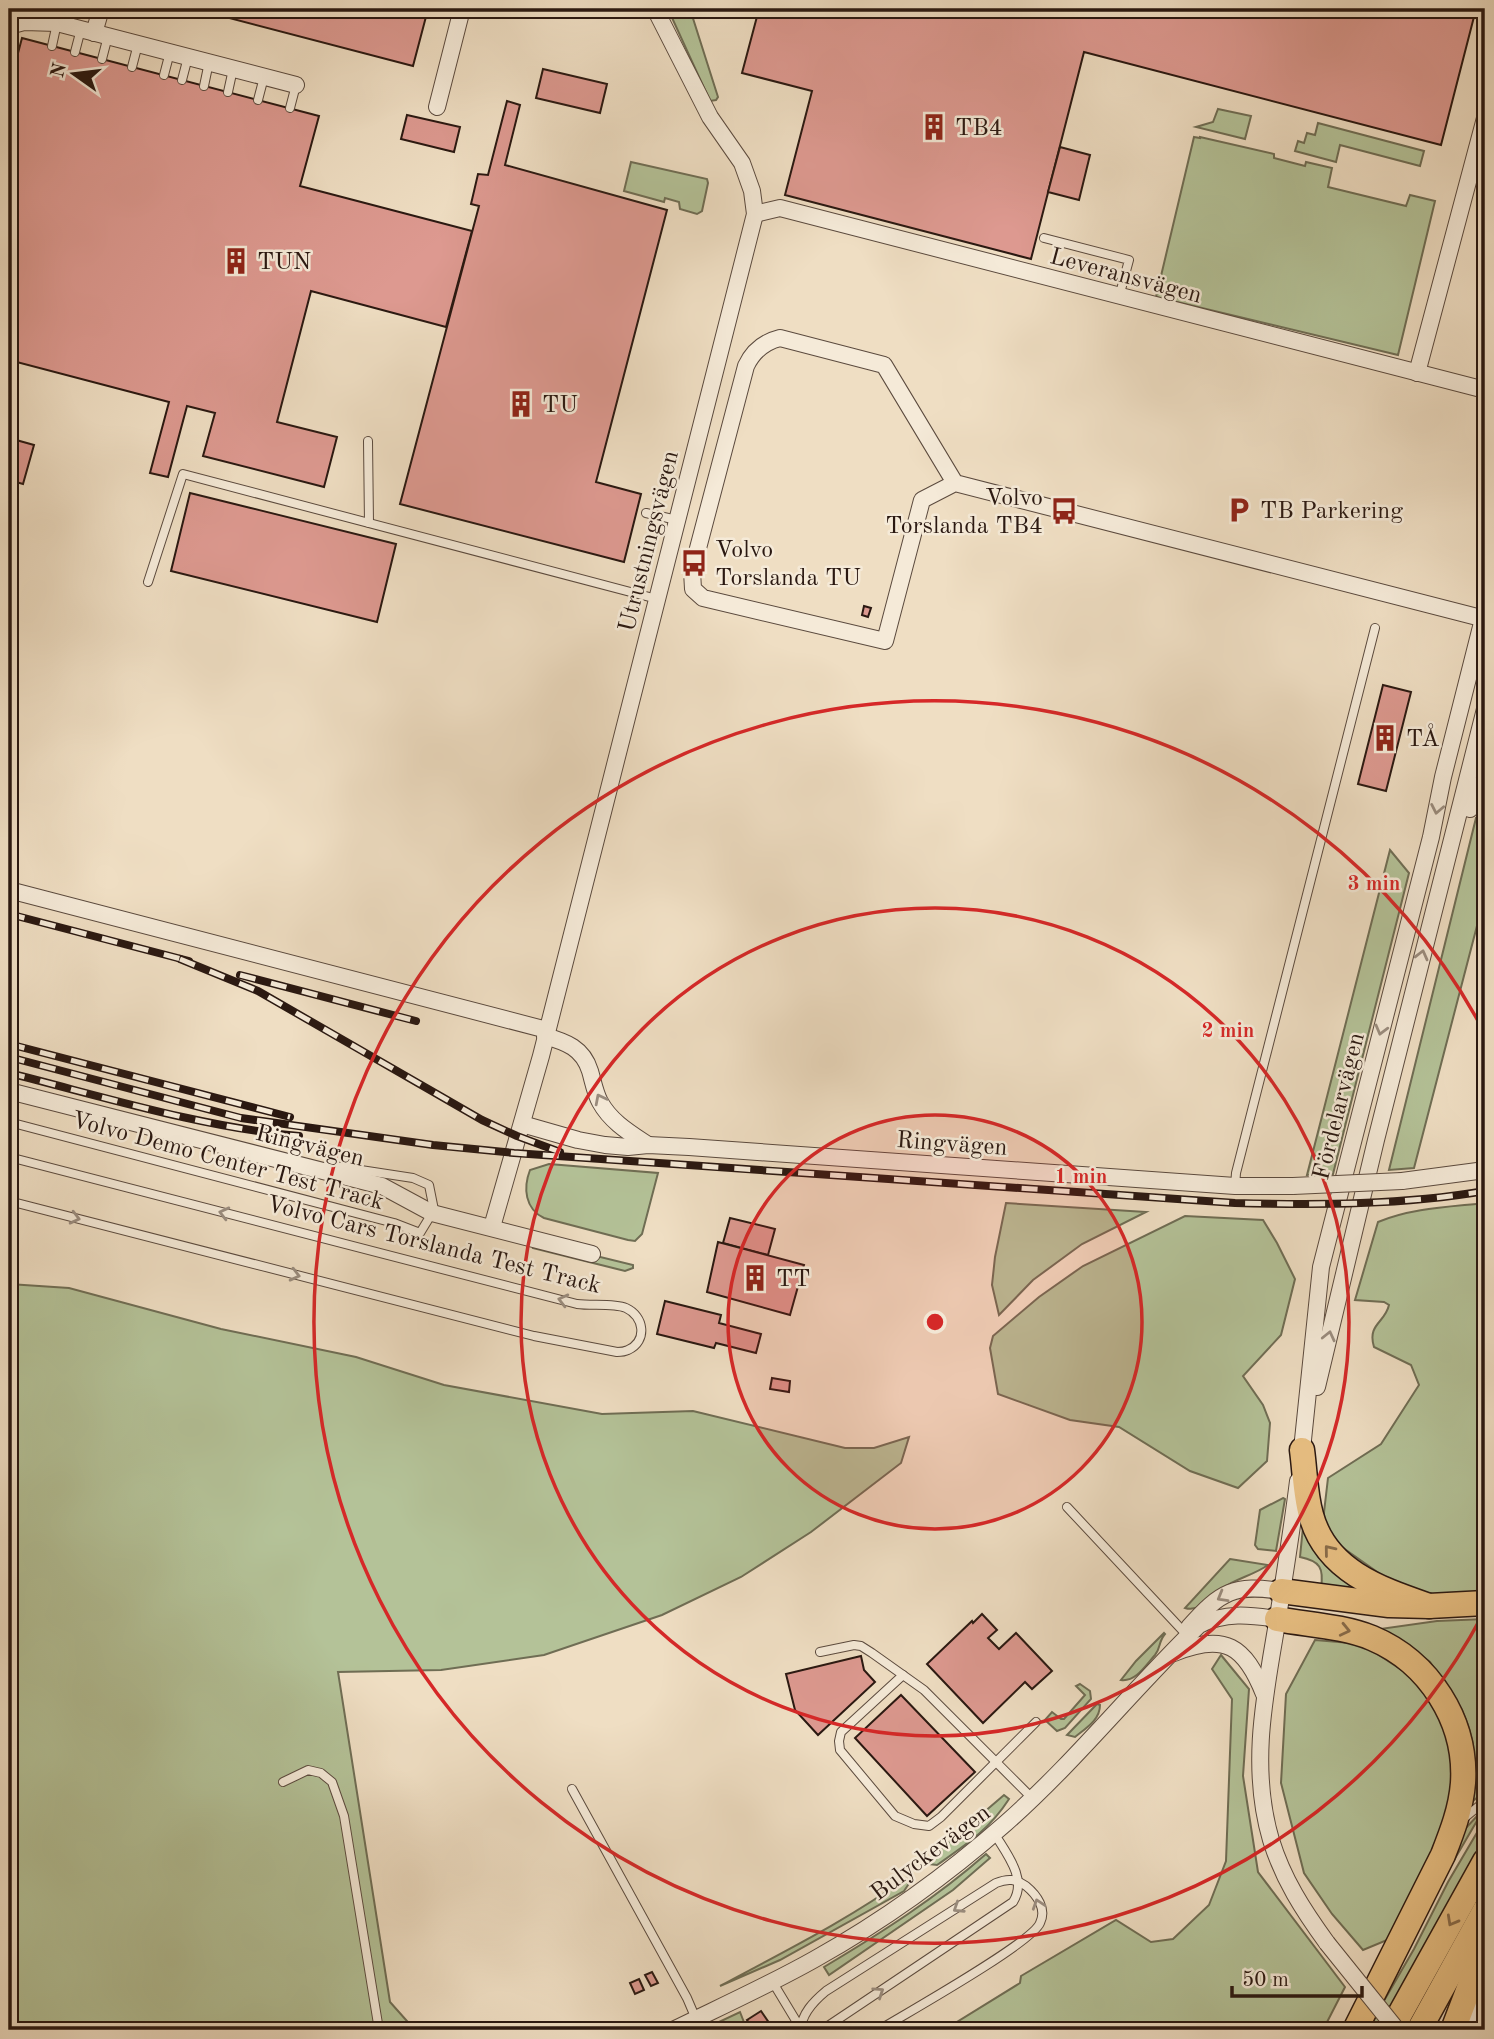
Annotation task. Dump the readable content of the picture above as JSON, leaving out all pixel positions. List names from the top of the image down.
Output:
{
  "streets": {
    "street": [
      "Leveransvägen",
      "Utrustningsvägen",
      "Fördelarvägen",
      "Ringvägen",
      "Bulyckevägen"
    ],
    "lane": ["Volvo Demo Center Test Track", "Volvo Cars Torslanda Test Track"]
  },
  "crossings": [
    ["Leveransvägen", "Utrustningsvägen"],
    ["Utrustningsvägen", "Ringvägen"],
    ["Fördelarvägen", "Bulyckevägen"],
    ["Ringvägen", "Volvo Demo Center Test Track"]
  ],
  "places": {
    "building": [
      "TB4",
      "TUN",
      "TU",
      "TÅ",
      "TT"
    ],
    "parking": ["TB Parkering"],
    "bus stop": ["Volvo Torslanda TB4", "Volvo Torslanda TU"]
  },
  "scale_bar": "50 m",
  "north": "left",
  "rings": ["3 min", "2 min", "1 min"]
}
